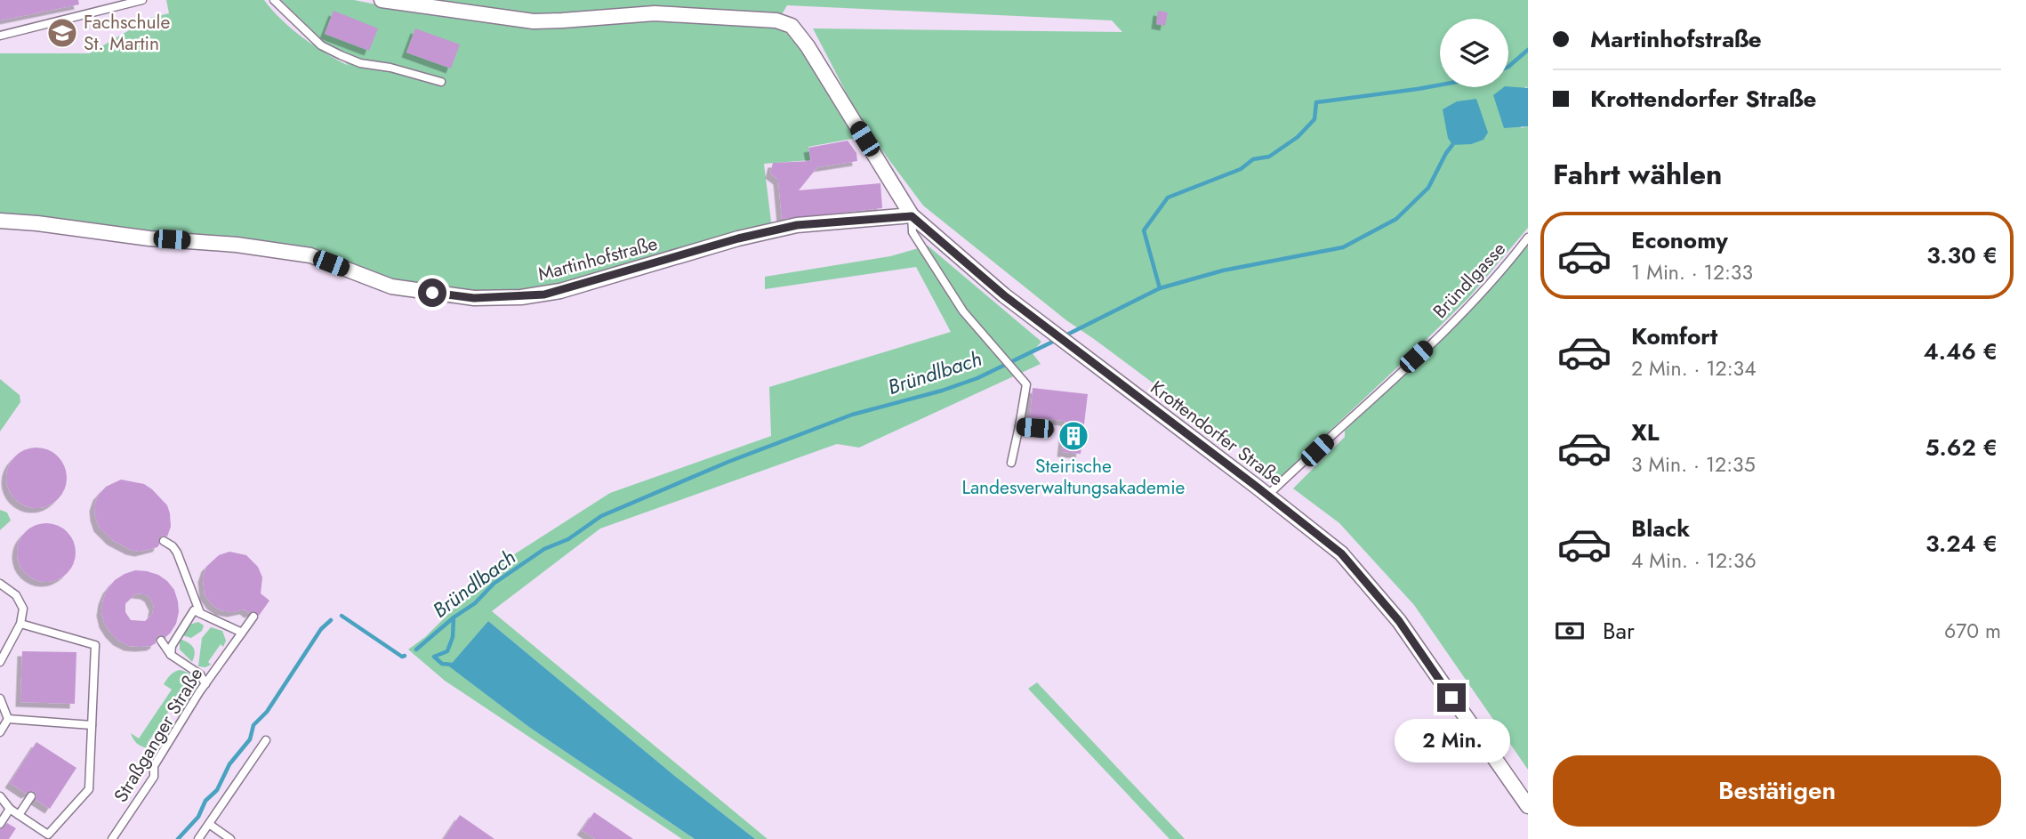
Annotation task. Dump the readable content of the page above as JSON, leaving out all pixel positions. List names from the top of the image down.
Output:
{
  "streets": {
    "street": ["Martinhofstraße", "Krottendorfer Straße"],
    "lane": ["Bründlgasse", "Straßganger Straße"]
  },
  "crossings": [
    ["Martinhofstraße", "Krottendorfer Straße"],
    ["Bründlgasse", "Krottendorfer Straße"]
  ],
  "water": ["Bründlbach"],
  "places": {
    "school or university": ["Fachschule St. Martin"],
    "building": ["Steirische Landesverwaltungsakademie"]
  },
  "page": {
    "banner": ["Martinhofstraße", "Krottendorfer Straße"],
    "heading": "Fahrt wählen",
    "list": [
      {
        "name": "Economy",
        "note": "1 Min. · 12:33",
        "value": "3.30 €"
      },
      {
        "name": "Komfort",
        "note": "2 Min. · 12:34",
        "value": "4.46 €"
      },
      {
        "name": "XL",
        "note": "3 Min. · 12:35",
        "value": "5.62 €"
      },
      {
        "name": "Black",
        "note": "4 Min. · 12:36",
        "value": "3.24 €"
      }
    ],
    "pay": ["Bar", "670 m"],
    "bubble": "2 Min.",
    "buttons": "Bestätigen"
  }
}
